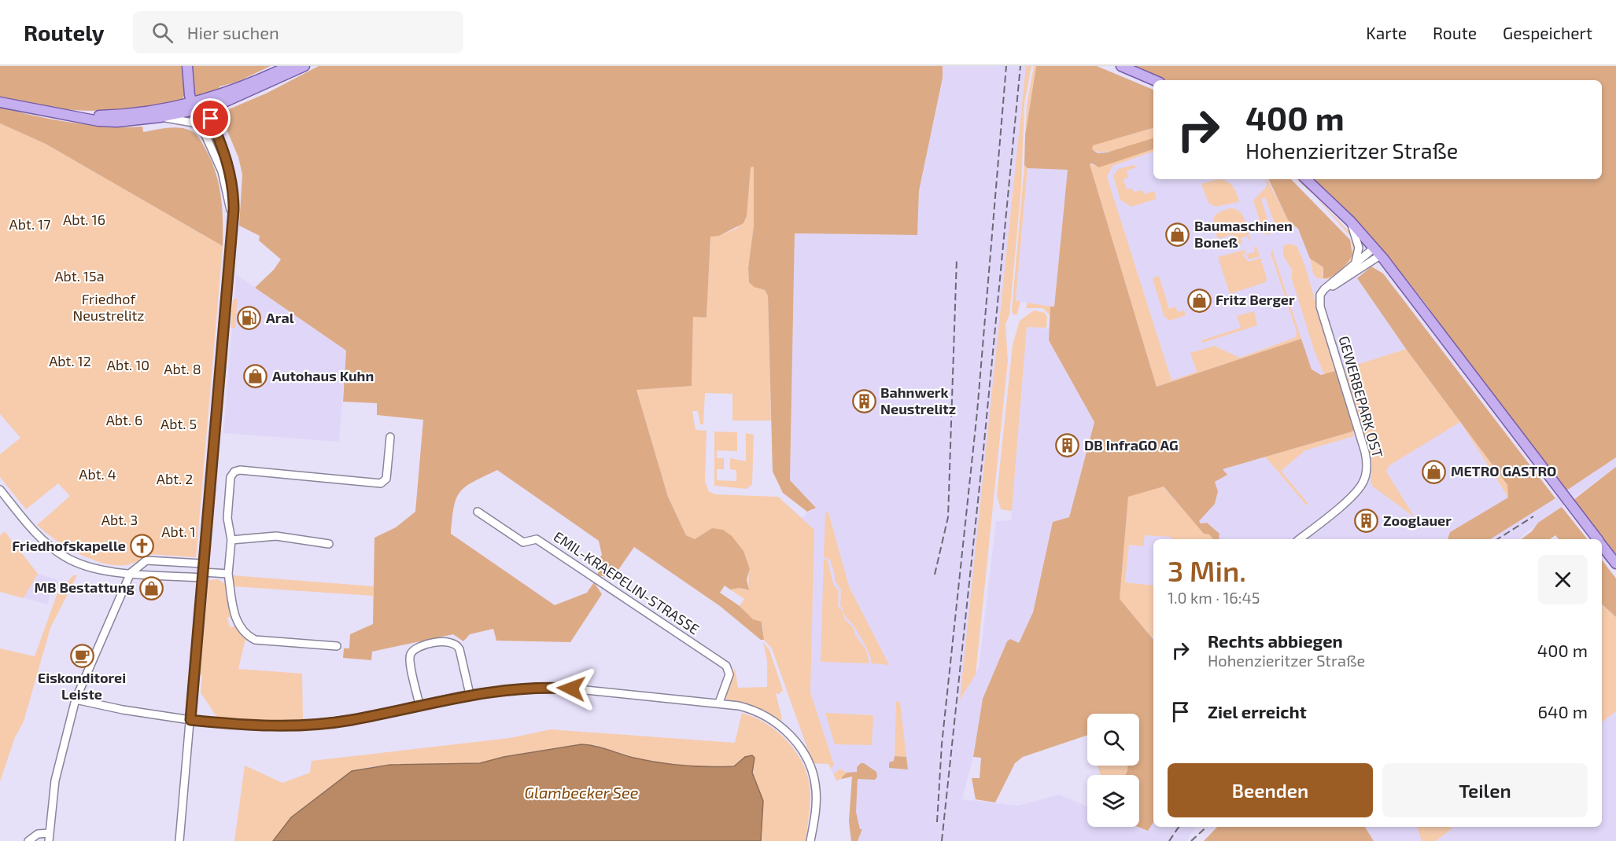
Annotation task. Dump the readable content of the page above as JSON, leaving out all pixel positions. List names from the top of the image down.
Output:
{
  "streets": {
    "street": ["GEWERBEPARK OST", "EMIL-KRAEPELIN-STRASSE"]
  },
  "water": ["Glambecker See"],
  "parks": [
    "Abt. 16",
    "Abt. 17",
    "Abt. 15a",
    "Friedhof Neustrelitz",
    "Abt. 12",
    "Abt. 10",
    "Abt. 8",
    "Abt. 6",
    "Abt. 5",
    "Abt. 4",
    "Abt. 2",
    "Abt. 3",
    "Abt. 1"
  ],
  "places": {
    "shop": [
      "Baumaschinen Boneß",
      "Fritz Berger",
      "Autohaus Kuhn",
      "METRO GASTRO",
      "MB Bestattung"
    ],
    "fuel station": ["Aral"],
    "building": ["Bahnwerk Neustrelitz", "DB InfraGO AG", "Zooglauer"],
    "church": ["Friedhofskapelle"],
    "cafe": ["Eiskonditorei Leiste"]
  },
  "page": {
    "header": "Routely",
    "search": "Hier suchen",
    "nav": ["Karte", "Route", "Gespeichert"],
    "turn": ["400 m", "Hohenzieritzer Straße"],
    "heading": ["3 Min.", "1.0 km · 16:45"],
    "list": [
      {
        "name": "Rechts abbiegen",
        "note": "Hohenzieritzer Straße",
        "value": "400 m"
      },
      {
        "name": "Ziel erreicht",
        "value": "640 m"
      }
    ],
    "buttons": ["Beenden", "Teilen"]
  }
}
